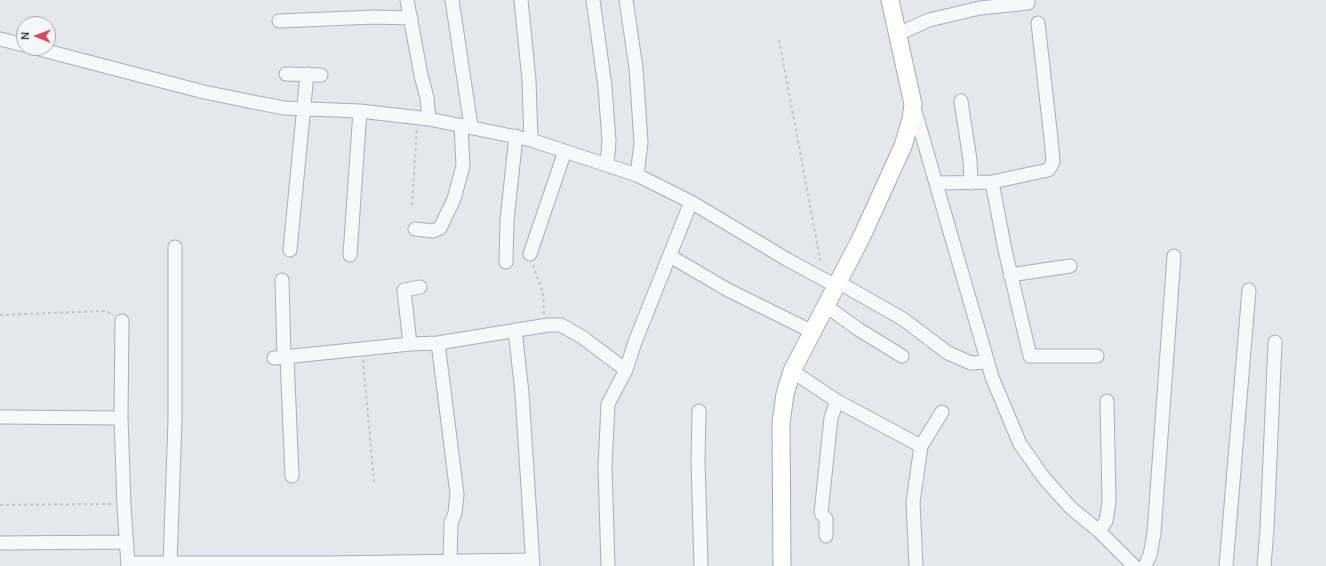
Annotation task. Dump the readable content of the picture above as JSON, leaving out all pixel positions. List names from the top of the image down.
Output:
{
  "north": "left"
}
